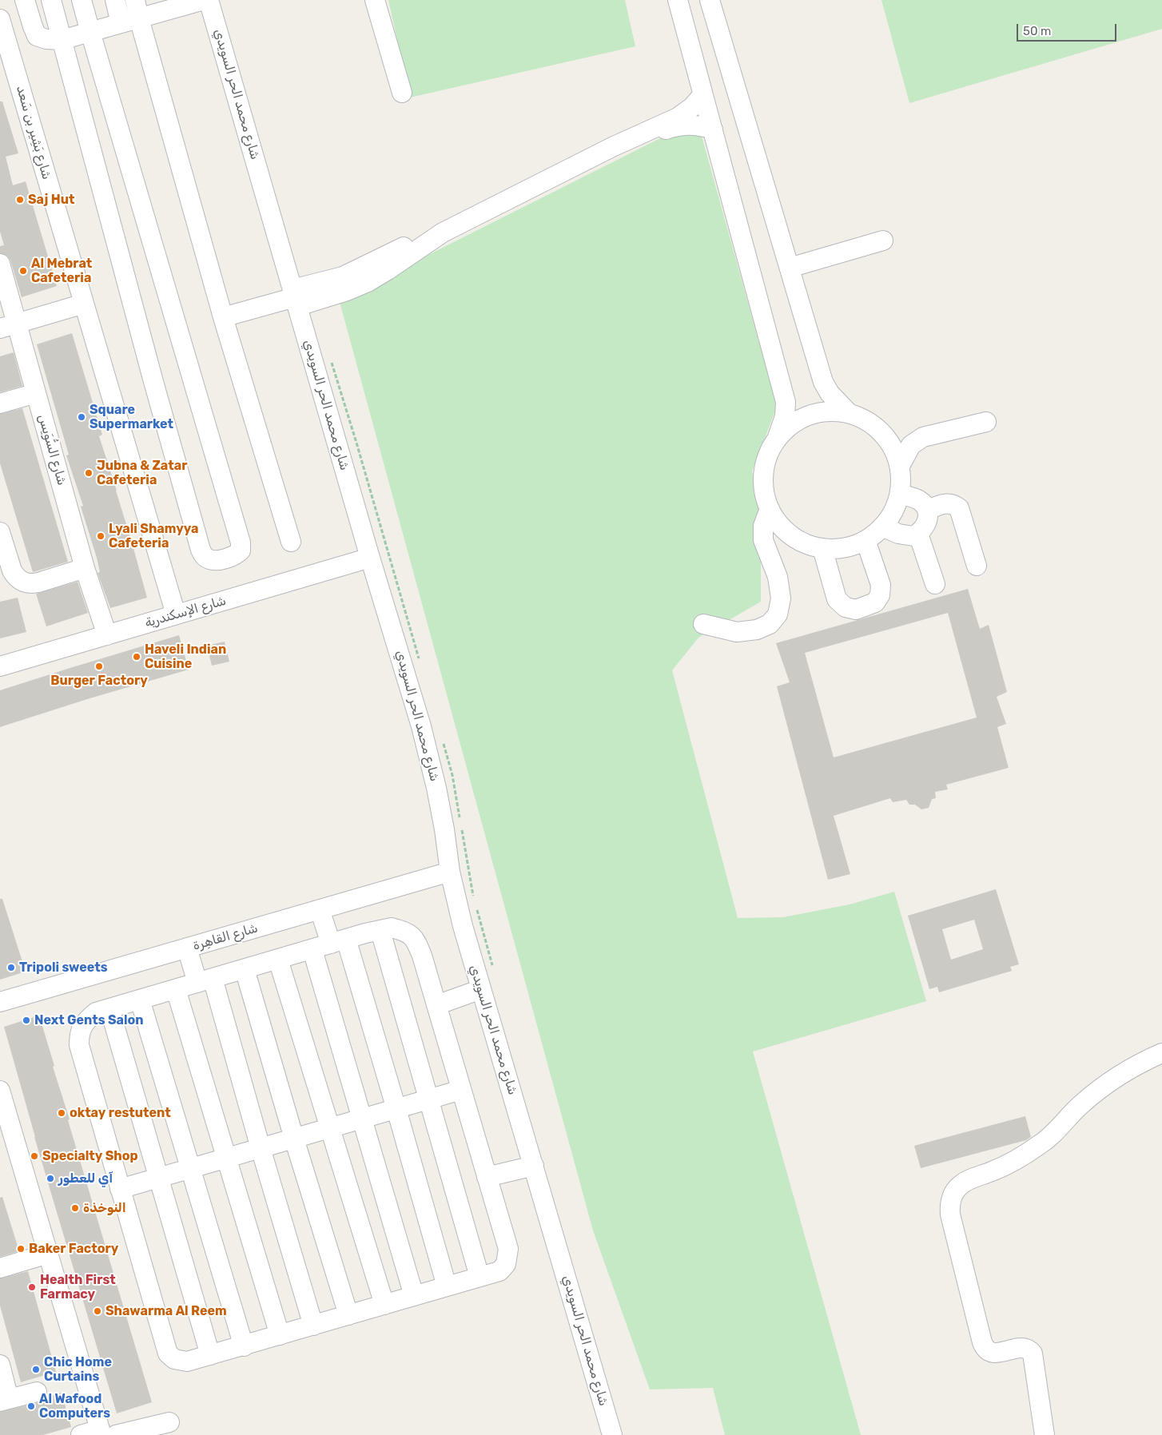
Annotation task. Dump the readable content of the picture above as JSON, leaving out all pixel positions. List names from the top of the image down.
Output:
{
  "streets": {
    "street": [
      "شارع محمد الحر السويدي",
      "شارع بَشِير بن سَعد",
      "شارع السُّوَيس",
      "شارع الإسكندرية",
      "شارع القاهِرة"
    ]
  },
  "crossings": [
    ["شارع محمد الحر السويدي", "شارع الإسكندرية"],
    ["شارع محمد الحر السويدي", "شارع القاهِرة"],
    ["شارع بَشِير بن سَعد", "شارع الإسكندرية"],
    ["شارع السُّوَيس", "شارع الإسكندرية"]
  ],
  "places": [
    "Saj Hut",
    "Al Mebrat Cafeteria",
    "Square Supermarket",
    "Jubna & Zatar Cafeteria",
    "Lyali Shamyya Cafeteria",
    "Haveli Indian Cuisine",
    "Burger Factory",
    "Tripoli sweets",
    "Next Gents Salon",
    "oktay restutent",
    "Specialty Shop",
    "آي للعطور",
    "النوخذة",
    "Baker Factory",
    "Health First Farmacy",
    "Shawarma Al Reem",
    "Chic Home Curtains",
    "Al Wafood Computers"
  ],
  "scale_bar": "50 m"
}
